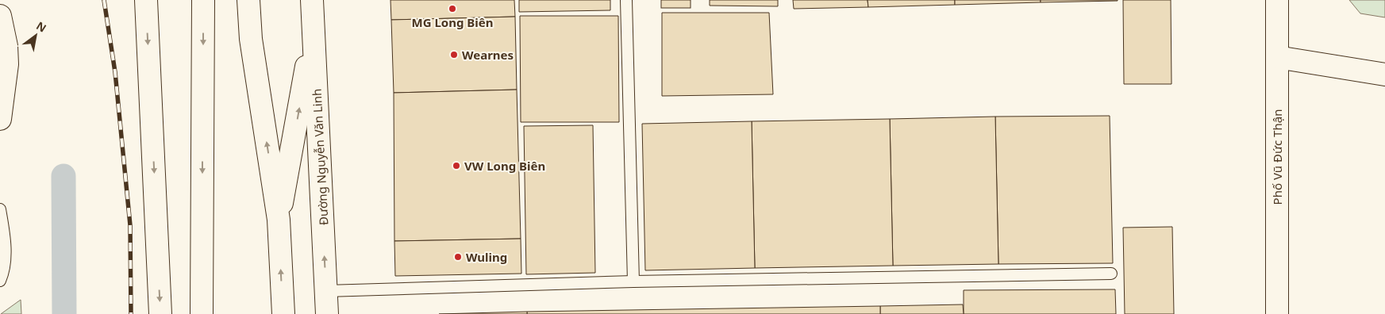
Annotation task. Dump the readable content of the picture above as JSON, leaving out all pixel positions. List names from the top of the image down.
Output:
{
  "streets": {
    "main road": ["Đường Nguyễn Văn Linh", "Phố Vũ Đức Thận"]
  },
  "places": [
    "MG Long Biên",
    "Wearnes",
    "VW Long Biên",
    "Wuling"
  ],
  "north": "top right"
}
